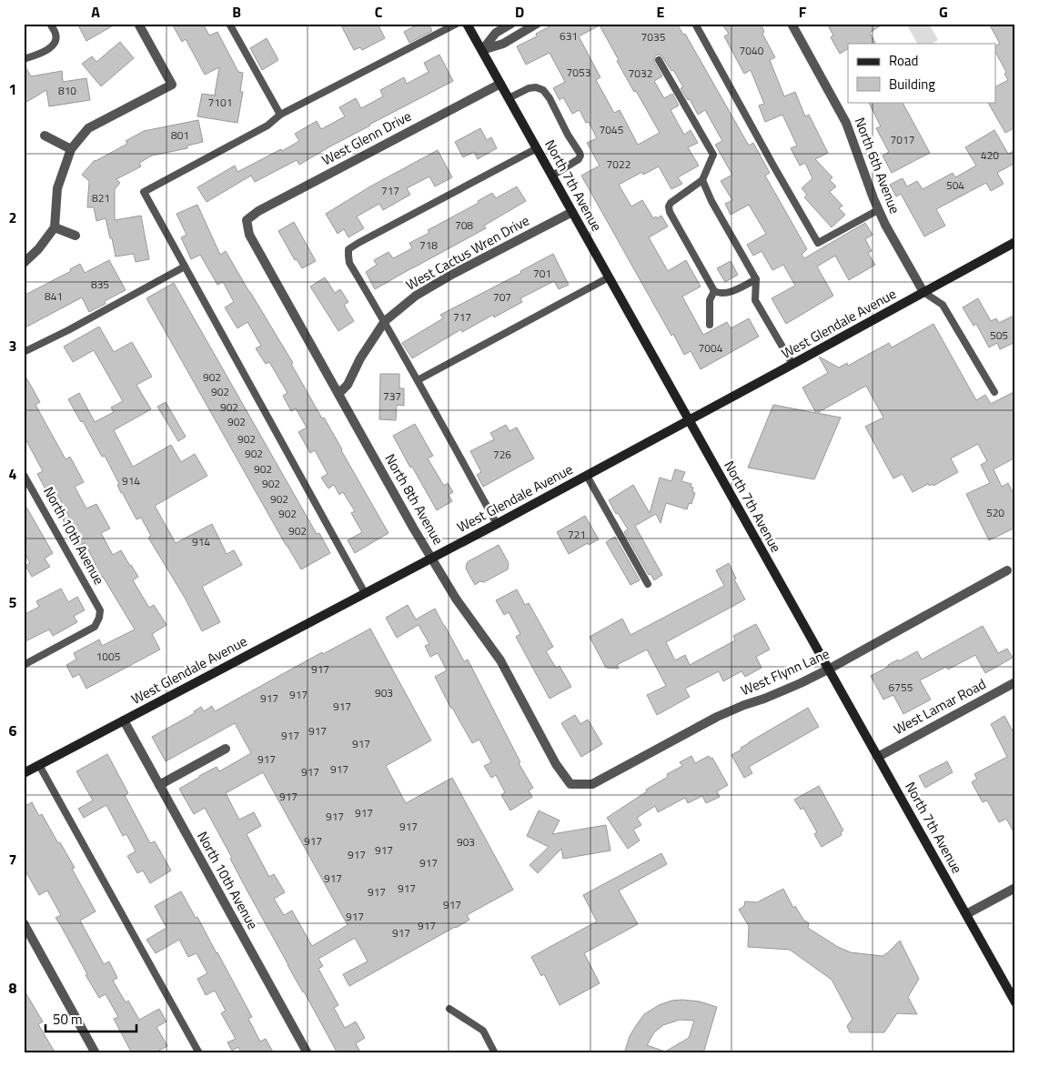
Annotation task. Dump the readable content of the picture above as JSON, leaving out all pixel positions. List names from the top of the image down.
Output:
{
  "streets": {
    "main road": ["North 7th Avenue", "West Glendale Avenue"],
    "street": [
      "West Glenn Drive",
      "North 6th Avenue",
      "West Cactus Wren Drive",
      "North 8th Avenue",
      "North 10th Avenue",
      "West Flynn Lane",
      "West Lamar Road"
    ]
  },
  "crossings": [
    ["West Glenn Drive", "North 7th Avenue"],
    ["West Glenn Drive", "North 8th Avenue"],
    ["North 6th Avenue", "West Glendale Avenue"],
    ["North 7th Avenue", "West Cactus Wren Drive"],
    ["North 7th Avenue", "West Glendale Avenue"],
    ["North 7th Avenue", "West Flynn Lane"],
    ["North 7th Avenue", "West Lamar Road"],
    ["West Cactus Wren Drive", "North 8th Avenue"],
    ["West Glendale Avenue", "North 8th Avenue"],
    ["West Glendale Avenue", "North 10th Avenue"],
    ["North 8th Avenue", "West Flynn Lane"]
  ],
  "house_numbers": [
    "631",
    "7035",
    "7040",
    "7053",
    "7032",
    "810",
    "7101",
    "7045",
    "801",
    "7017",
    "420",
    "7022",
    "504",
    "717",
    "821",
    "708",
    "718",
    "701",
    "835",
    "841",
    "707",
    "717",
    "505",
    "7004",
    "902",
    "902",
    "737",
    "902",
    "902",
    "902",
    "902",
    "726",
    "902",
    "914",
    "902",
    "902",
    "520",
    "902",
    "902",
    "721",
    "914",
    "1005",
    "917",
    "6755",
    "903",
    "917",
    "917",
    "917",
    "917",
    "917",
    "917",
    "917",
    "917",
    "917",
    "917",
    "917",
    "917",
    "917",
    "917",
    "903",
    "917",
    "917",
    "917",
    "917",
    "917",
    "917",
    "917",
    "917",
    "917",
    "917"
  ],
  "legend": ["Road", "Building"],
  "scale_bar": "50 m",
  "grid": {
    "columns": [
      "A",
      "B",
      "C",
      "D",
      "E",
      "F",
      "G"
    ],
    "rows": [
      "1",
      "2",
      "3",
      "4",
      "5",
      "6",
      "7",
      "8"
    ]
  }
}
